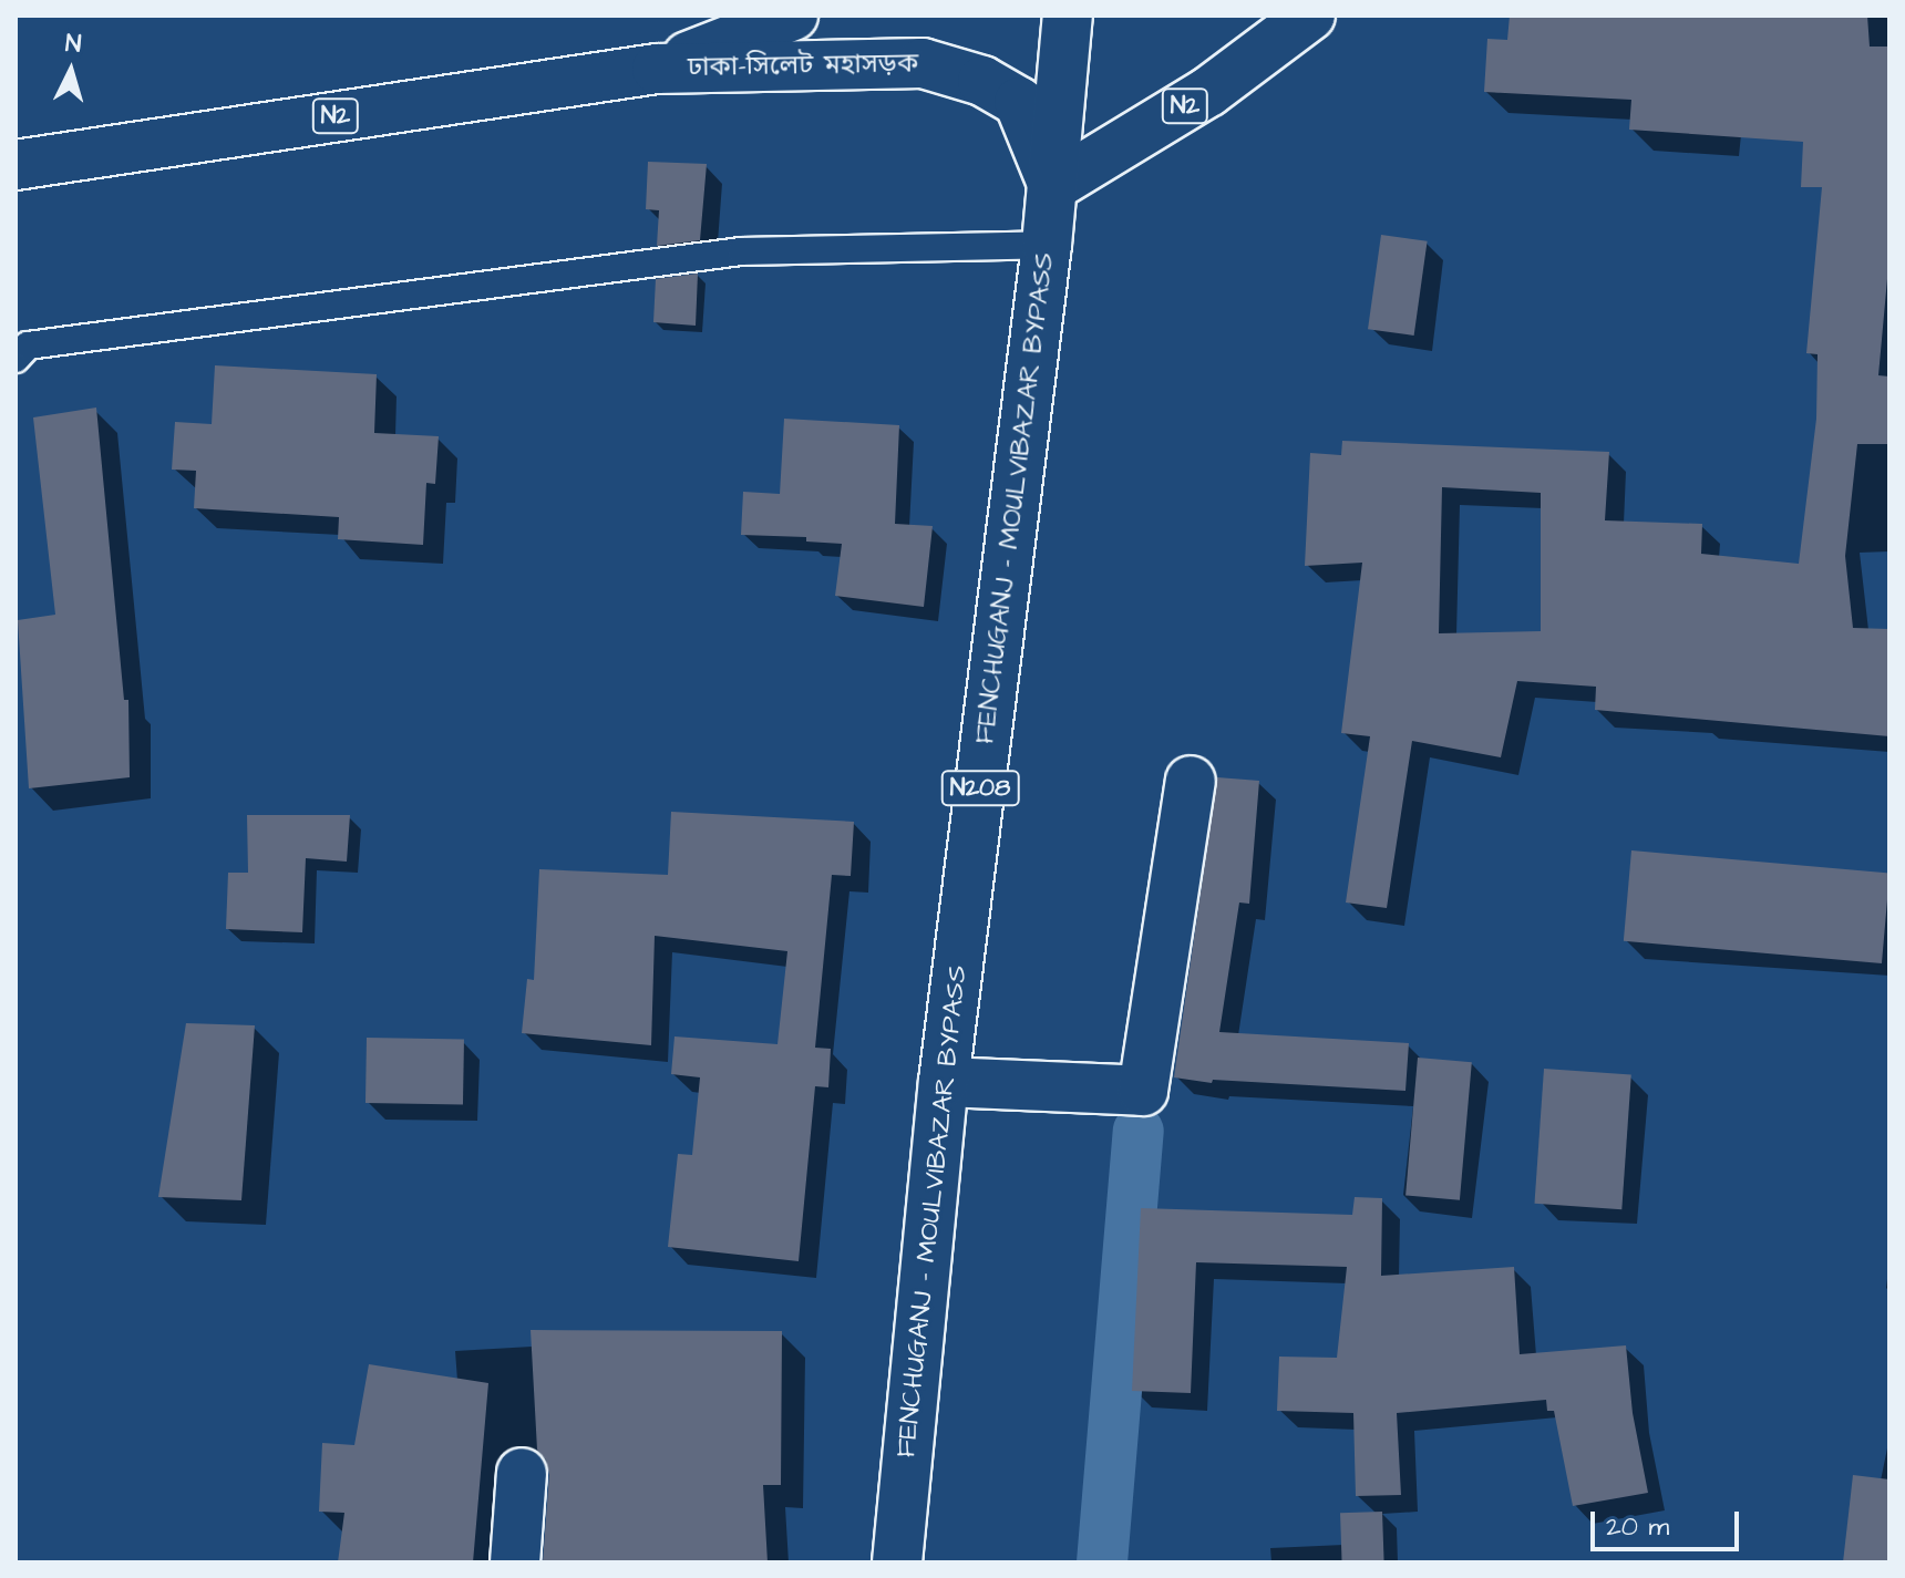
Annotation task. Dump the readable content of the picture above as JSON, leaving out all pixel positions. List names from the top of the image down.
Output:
{
  "streets": {
    "main road": [
      "ঢাকা-সিলেট মহাসড়ক",
      "N2",
      "FENCHUGANJ - MOULVIBAZAR BYPASS",
      "N208"
    ]
  },
  "crossings": [
    ["ঢাকা-সিলেট মহাসড়ক", "N2"],
    ["ঢাকা-সিলেট মহাসড়ক", "FENCHUGANJ - MOULVIBAZAR BYPASS"],
    ["N2", "FENCHUGANJ - MOULVIBAZAR BYPASS"]
  ],
  "scale_bar": "20 m",
  "north": "top"
}
